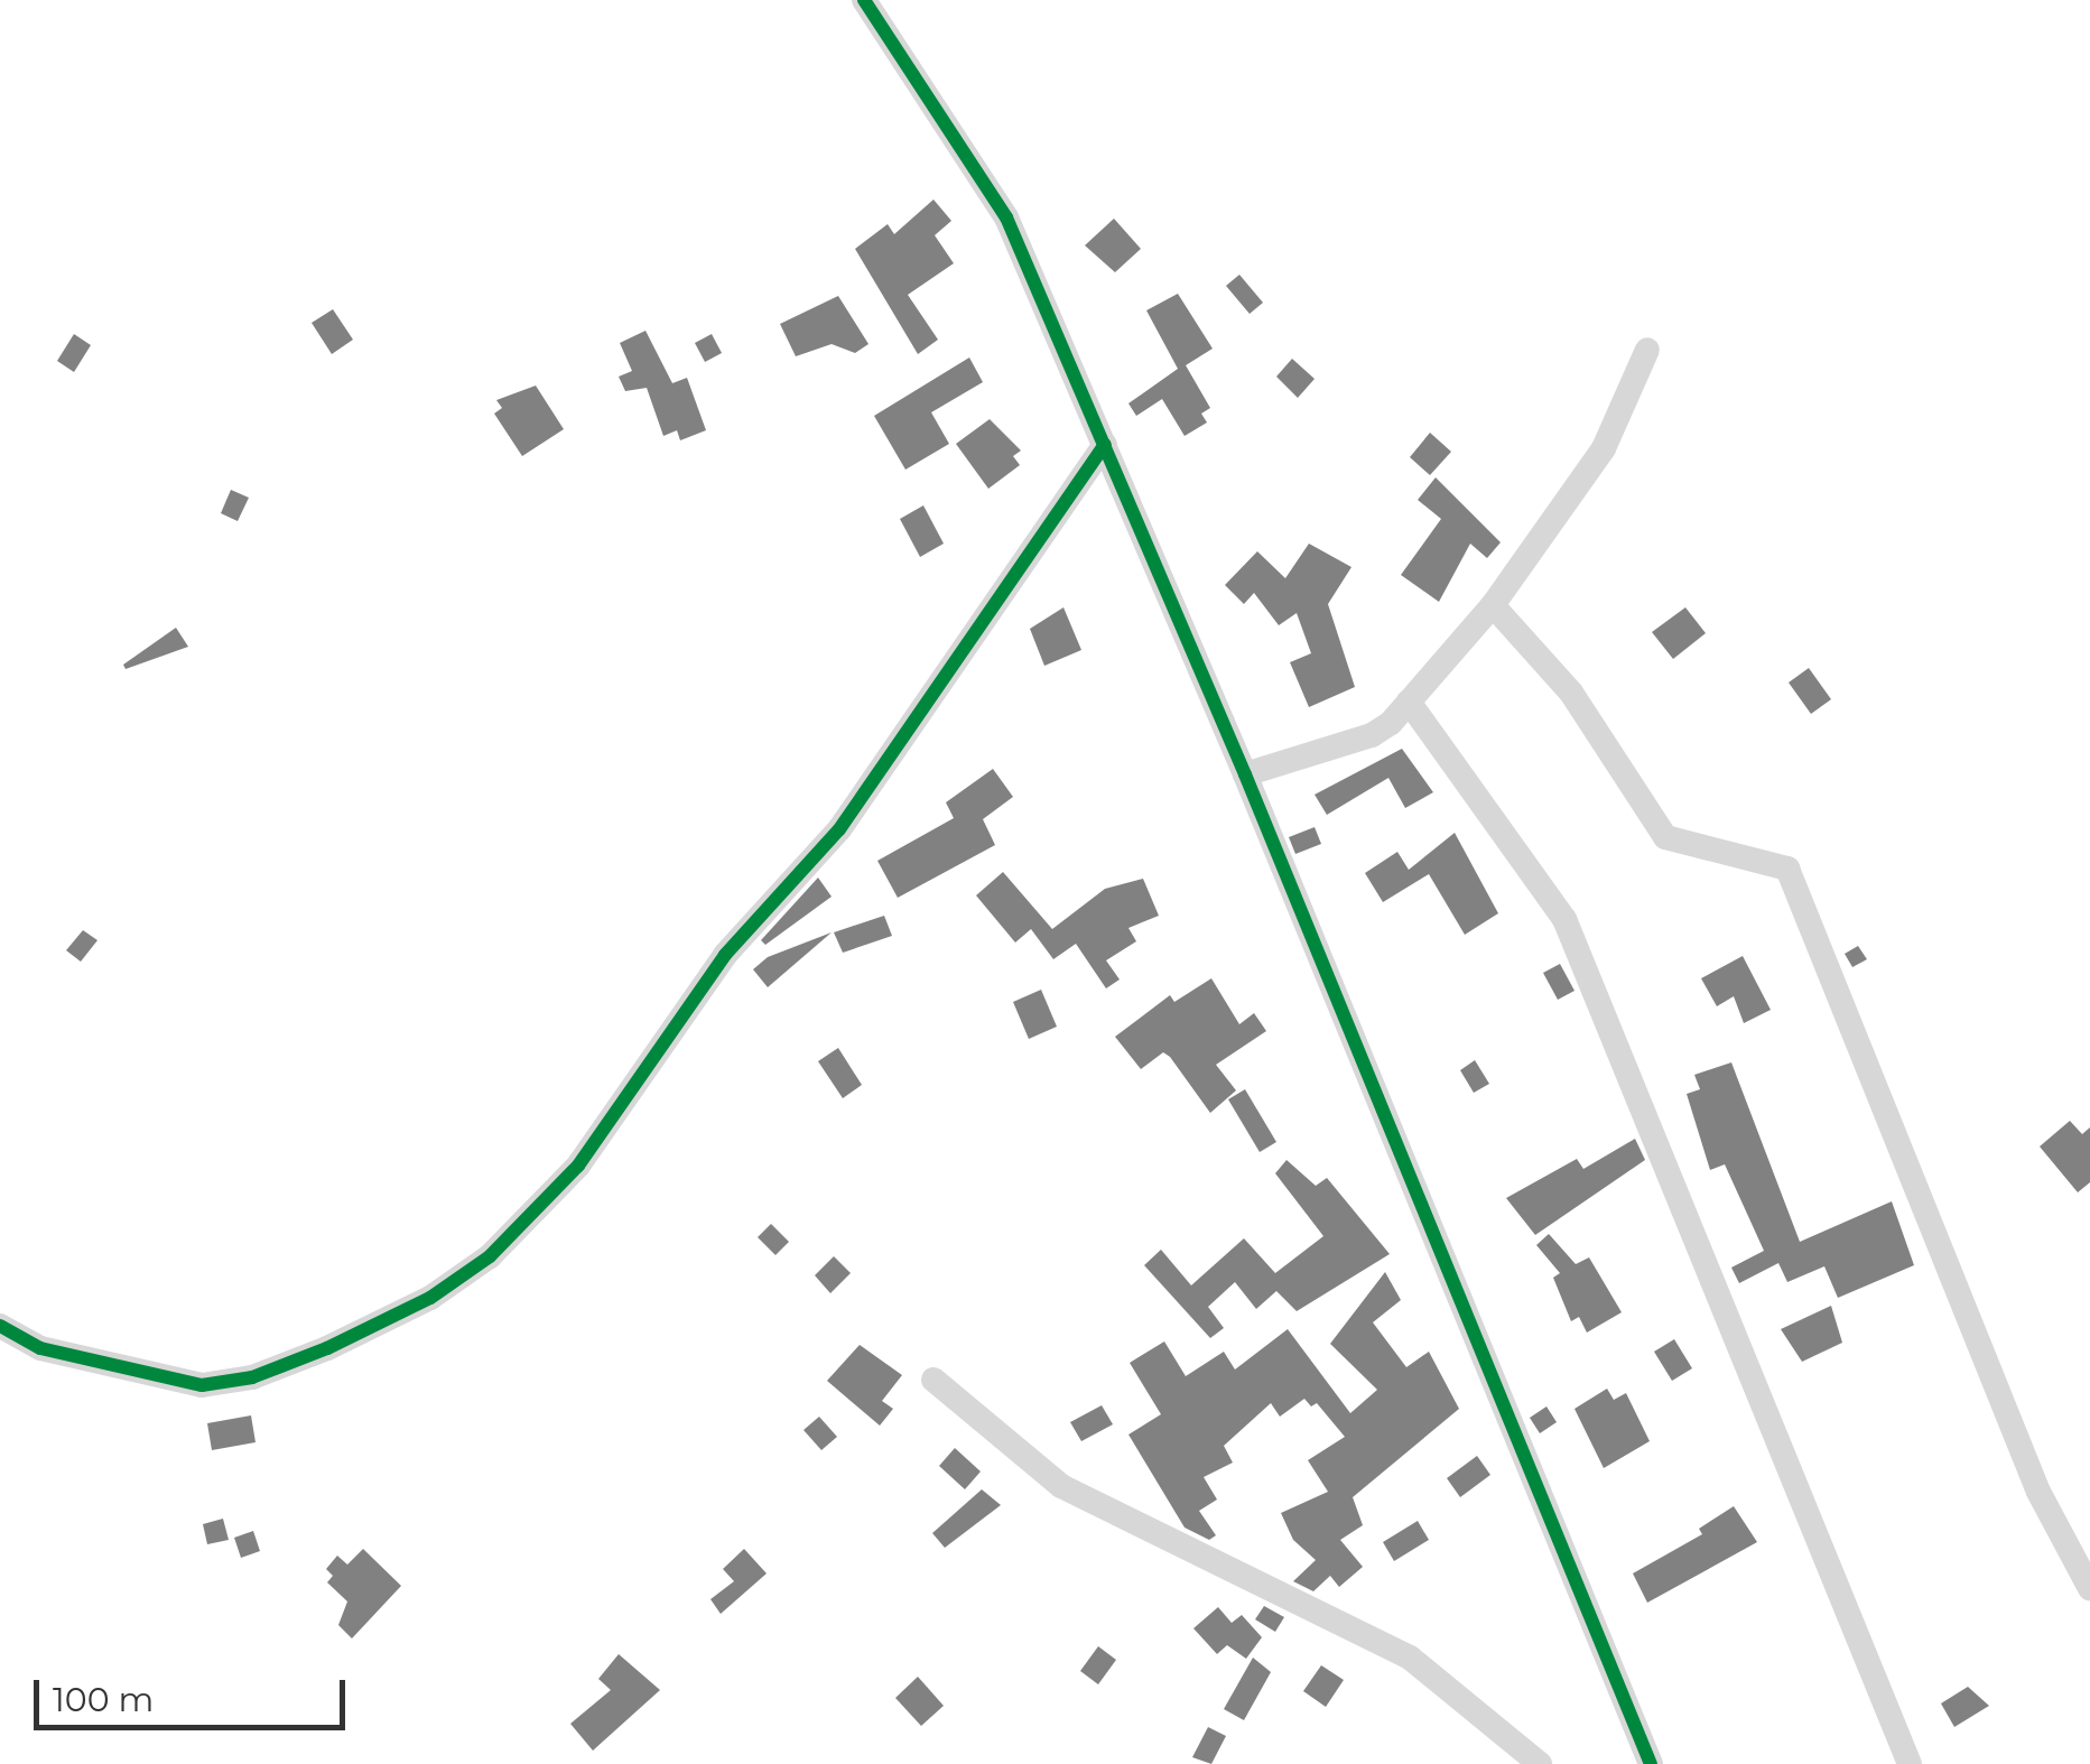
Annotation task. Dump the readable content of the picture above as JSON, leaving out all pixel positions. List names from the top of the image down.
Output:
{
  "scale_bar": "100 m"
}
